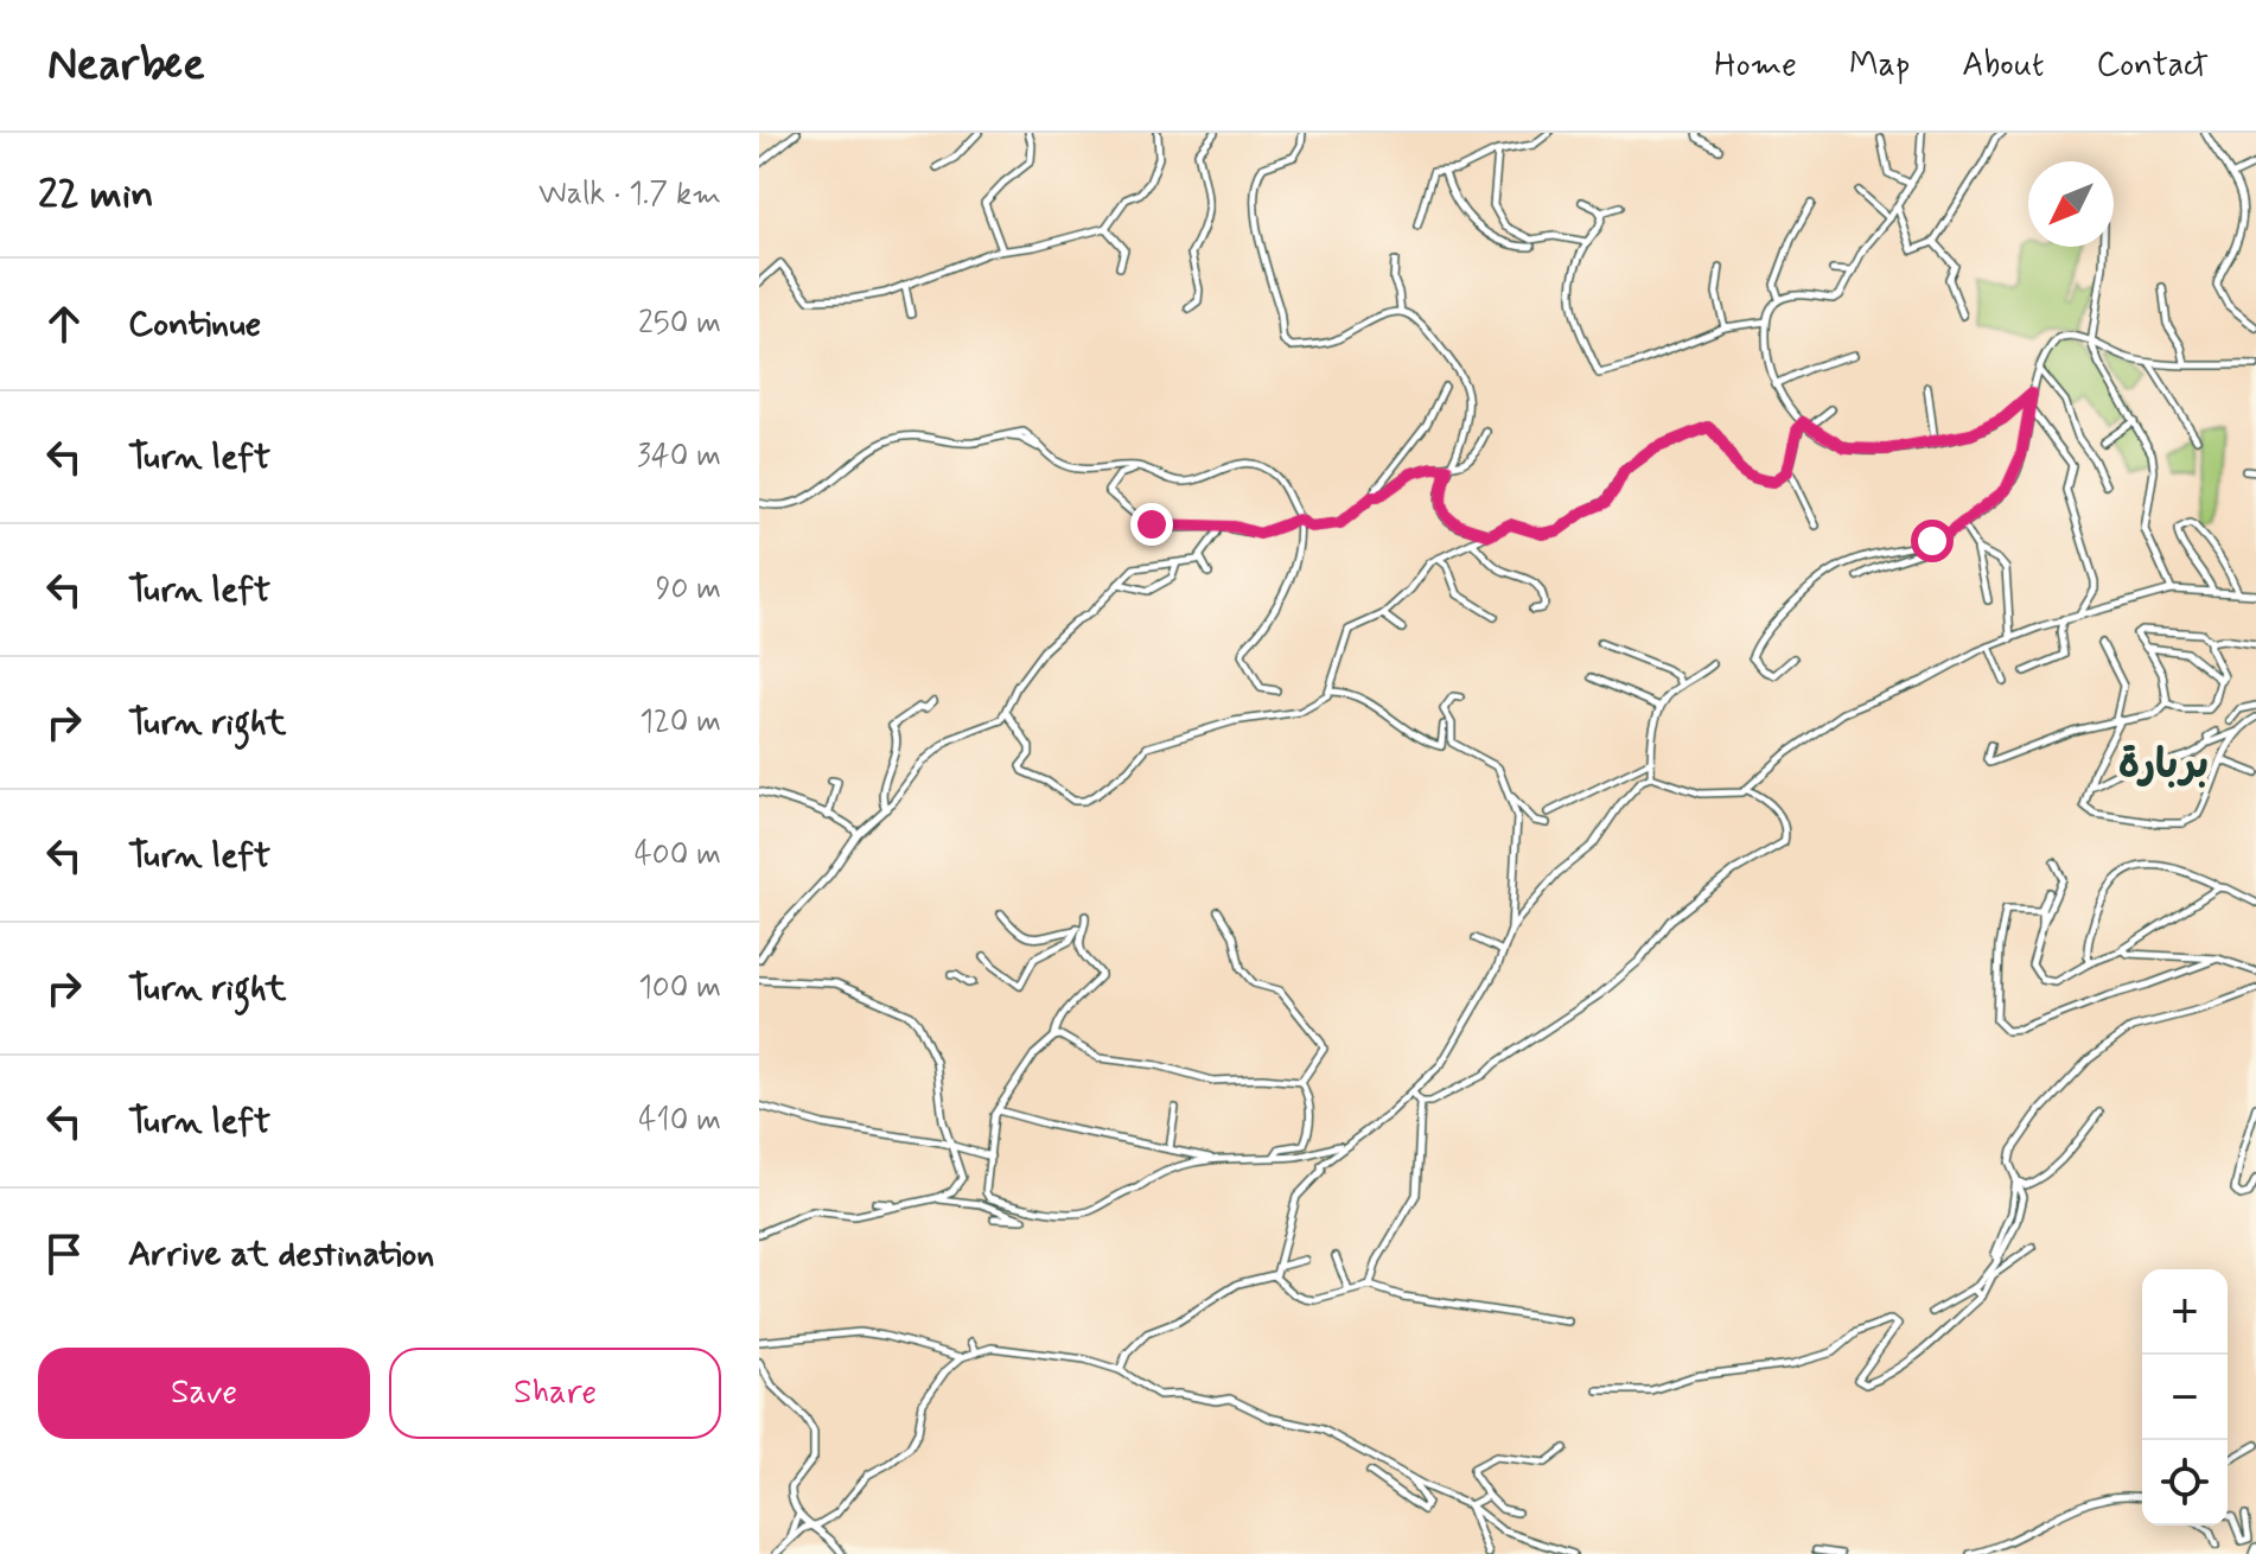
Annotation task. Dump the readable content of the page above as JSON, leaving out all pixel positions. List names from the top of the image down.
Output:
{
  "districts": ["بربارة"],
  "north": "bottom left",
  "page": {
    "header": "Nearbee",
    "nav": [
      "Home",
      "Map",
      "About",
      "Contact"
    ],
    "heading": ["22 min", "Walk · 1.7 km"],
    "list": [
      ["Continue", "250 m"],
      ["Turn left", "340 m"],
      ["Turn left", "90 m"],
      ["Turn right", "120 m"],
      ["Turn left", "400 m"],
      ["Turn right", "100 m"],
      ["Turn left", "410 m"],
      "Arrive at destination"
    ],
    "map_buttons": ["+", "−"],
    "buttons": ["Save", "Share"]
  }
}
